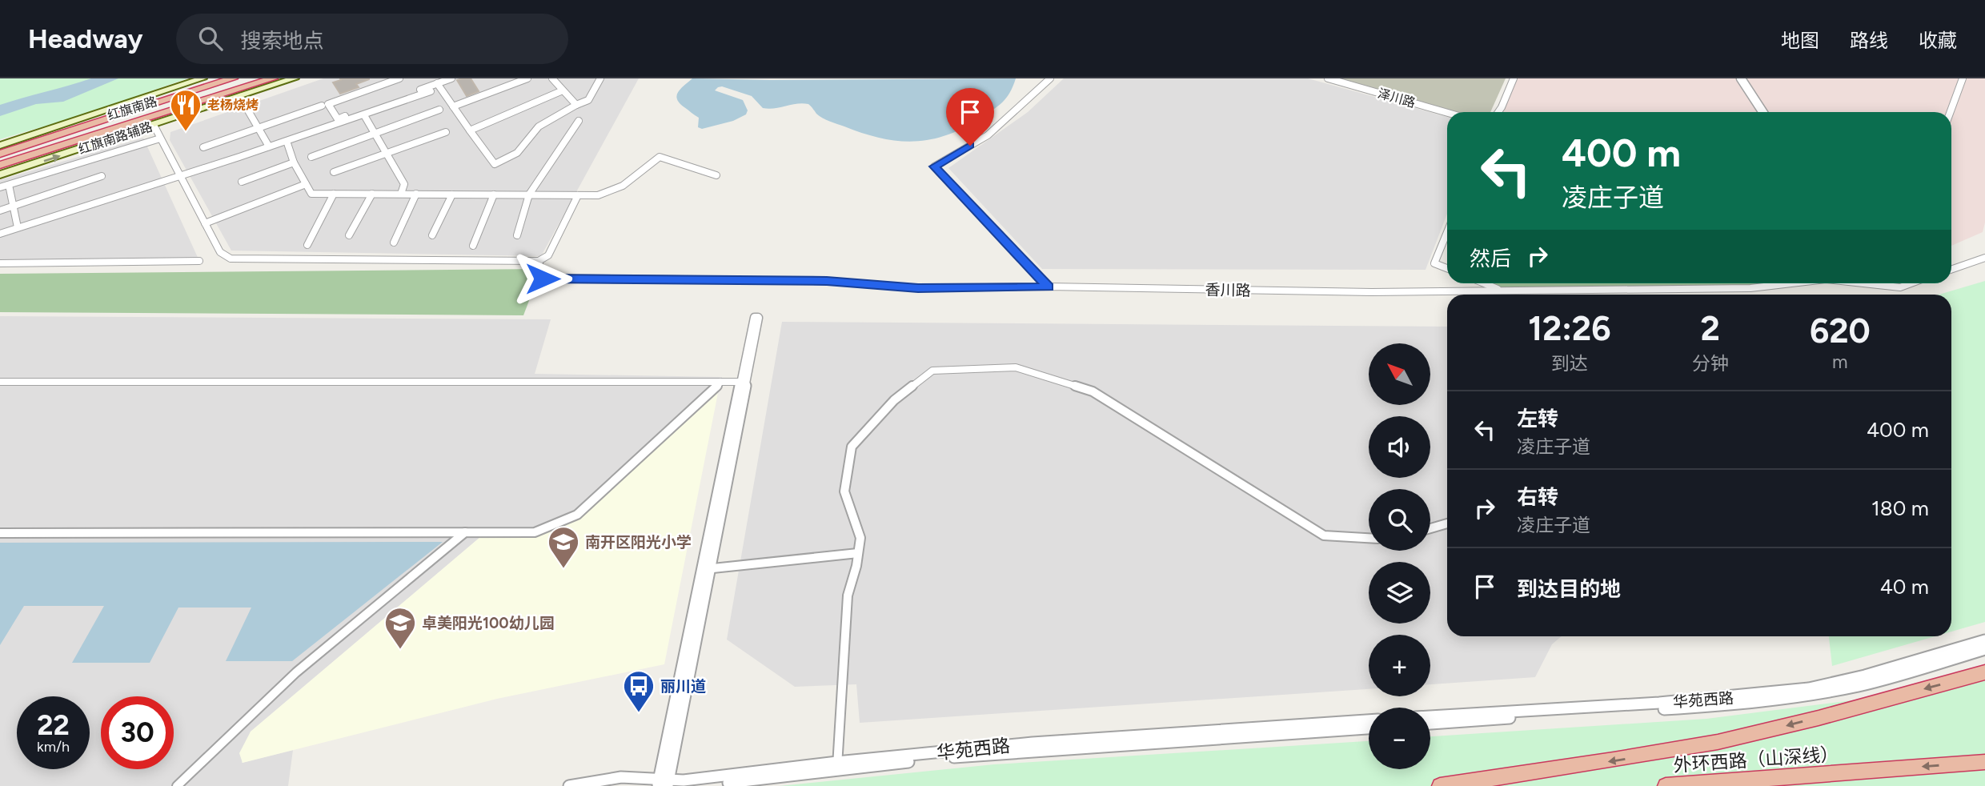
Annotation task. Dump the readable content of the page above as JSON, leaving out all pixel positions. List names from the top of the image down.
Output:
{
  "streets": {
    "highway": ["红旗南路", "外环西路（山深线）"],
    "main road": ["红旗南路辅路"],
    "street": ["泽川路", "香川路", "华苑西路"]
  },
  "places": {
    "restaurant": ["老杨烧烤"],
    "school or university": ["南开区阳光小学", "卓美阳光100幼儿园"],
    "bus stop": ["丽川道"]
  },
  "north": "top left",
  "page": {
    "header": "Headway",
    "search": "搜索地点",
    "nav": ["地图", "路线", "收藏"],
    "turn": ["400 m", "凌庄子道"],
    "then": "然后",
    "eta": [
      "12:26",
      "到达",
      "2",
      "分钟",
      "620",
      "m"
    ],
    "map_buttons": ["+", "−"],
    "list": [
      {
        "name": "左转",
        "note": "凌庄子道",
        "value": "400 m"
      },
      {
        "name": "右转",
        "note": "凌庄子道",
        "value": "180 m"
      },
      {
        "name": "到达目的地",
        "value": "40 m"
      }
    ],
    "speed": "22 km/h",
    "limit": "30"
  }
}
